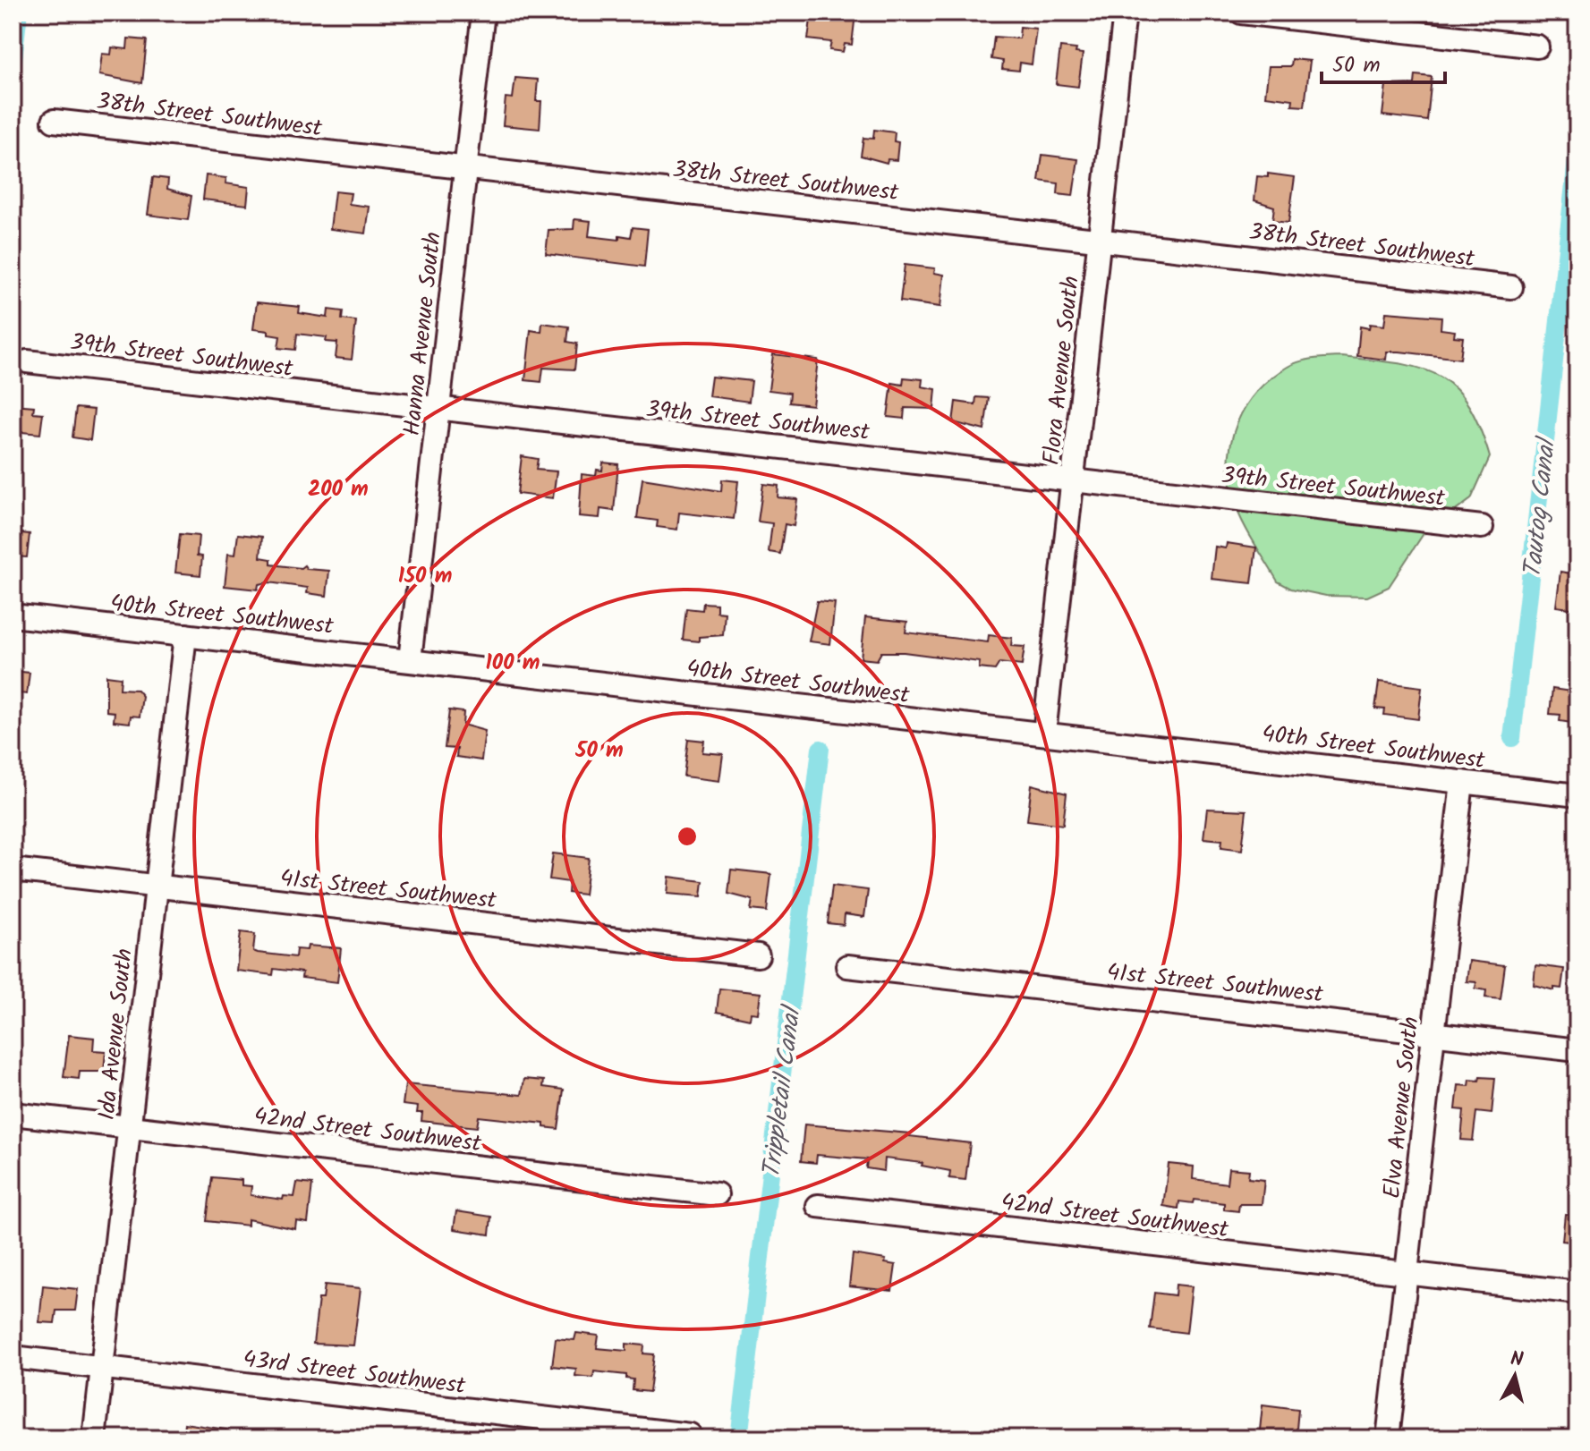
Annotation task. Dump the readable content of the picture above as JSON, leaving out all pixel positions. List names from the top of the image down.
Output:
{
  "streets": {
    "street": [
      "38th Street Southwest",
      "Hanna Avenue South",
      "39th Street Southwest",
      "Flora Avenue South",
      "40th Street Southwest",
      "41st Street Southwest",
      "Ida Avenue South",
      "Elva Avenue South",
      "42nd Street Southwest",
      "43rd Street Southwest"
    ]
  },
  "crossings": [
    ["38th Street Southwest", "Hanna Avenue South"],
    ["38th Street Southwest", "Flora Avenue South"],
    ["Hanna Avenue South", "39th Street Southwest"],
    ["Hanna Avenue South", "40th Street Southwest"],
    ["39th Street Southwest", "Flora Avenue South"],
    ["Flora Avenue South", "40th Street Southwest"],
    ["40th Street Southwest", "Ida Avenue South"],
    ["40th Street Southwest", "Elva Avenue South"],
    ["41st Street Southwest", "Ida Avenue South"],
    ["41st Street Southwest", "Elva Avenue South"],
    ["Ida Avenue South", "42nd Street Southwest"],
    ["Ida Avenue South", "43rd Street Southwest"],
    ["Elva Avenue South", "42nd Street Southwest"]
  ],
  "water": ["Tautog Canal", "Trippletail Canal"],
  "scale_bar": "50 m",
  "north": "top",
  "rings": [
    "200 m",
    "150 m",
    "100 m",
    "50 m"
  ]
}
